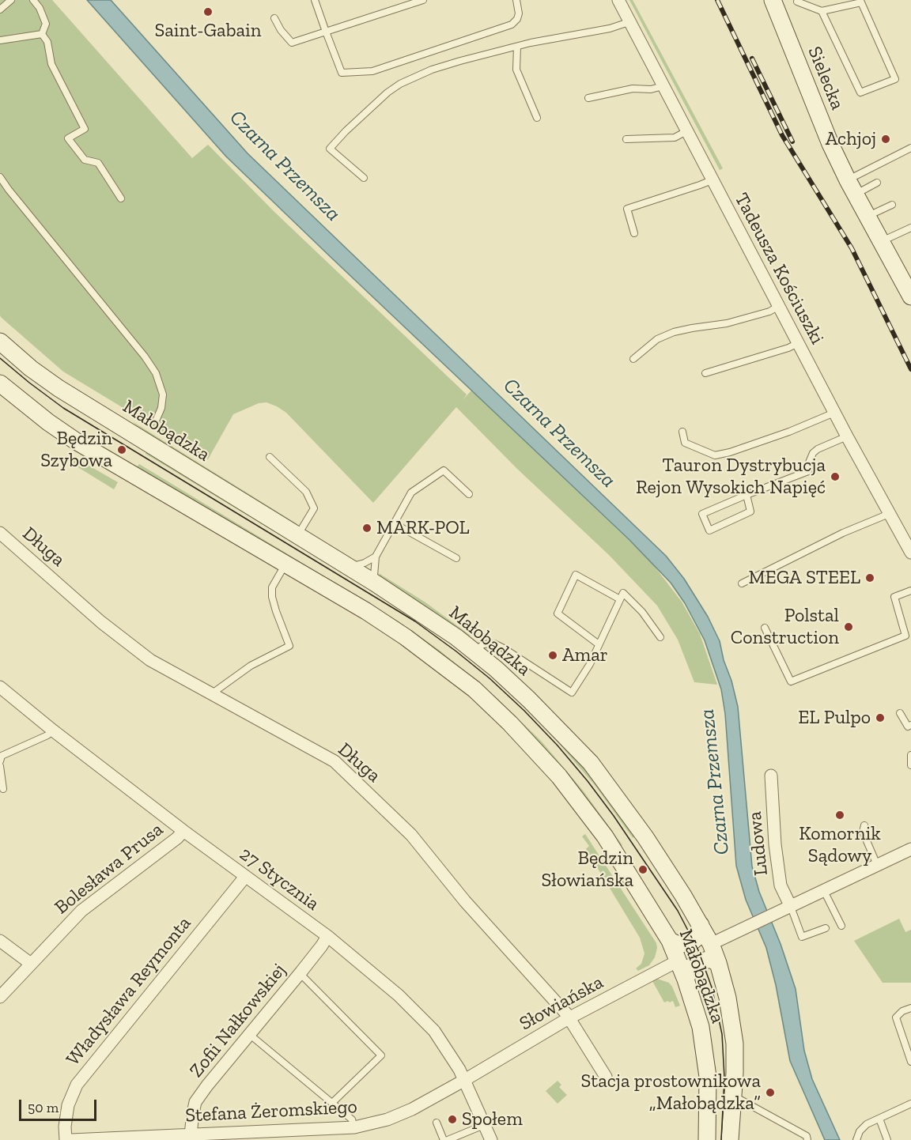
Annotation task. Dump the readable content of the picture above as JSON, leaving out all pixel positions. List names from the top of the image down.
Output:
{
  "streets": {
    "street": [
      "Sielecka",
      "Tadeusza Kościuszki",
      "Małobądzka",
      "Długa",
      "Ludowa",
      "Bolesława Prusa",
      "27 Stycznia",
      "Władysława Reymonta",
      "Słowiańska",
      "Zofii Nałkowskiej",
      "Stefana Żeromskiego"
    ]
  },
  "crossings": [
    ["Małobądzka", "Słowiańska"],
    ["Długa", "Słowiańska"],
    ["Bolesława Prusa", "27 Stycznia"],
    ["27 Stycznia", "Władysława Reymonta"],
    ["27 Stycznia", "Słowiańska"],
    ["27 Stycznia", "Zofii Nałkowskiej"],
    ["27 Stycznia", "Stefana Żeromskiego"],
    ["Słowiańska", "Stefana Żeromskiego"],
    ["Zofii Nałkowskiej", "Stefana Żeromskiego"]
  ],
  "water": ["Czarna Przemsza"],
  "places": [
    "Saint-Gabain",
    "Achjoj",
    "Będzin Szybowa",
    "Tauron Dystrybucja Rejon Wysokich Napięć",
    "MARK-POL",
    "MEGA STEEL",
    "Polstal Construction",
    "Amar",
    "EL Pulpo",
    "Komornik Sądowy",
    "Będzin Słowiańska",
    "Stacja prostownikowa „Małobądzka”",
    "Społem"
  ],
  "scale_bar": "50 m"
}
